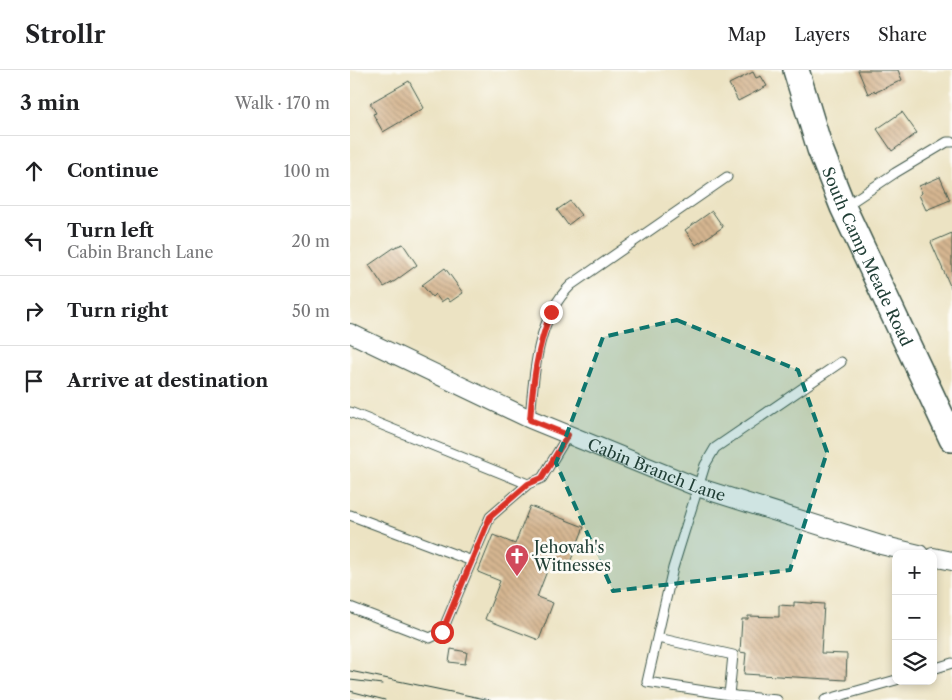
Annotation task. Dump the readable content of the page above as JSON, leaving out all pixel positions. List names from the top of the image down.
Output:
{
  "streets": {
    "main road": ["South Camp Meade Road"],
    "street": ["Cabin Branch Lane"]
  },
  "places": {
    "church": ["Jehovah's Witnesses"]
  },
  "page": {
    "header": "Strollr",
    "nav": ["Map", "Layers", "Share"],
    "heading": ["3 min", "Walk · 170 m"],
    "list": [
      ["Continue", "100 m"],
      ["Turn left", "Cabin Branch Lane", "20 m"],
      ["Turn right", "50 m"],
      "Arrive at destination"
    ],
    "map_buttons": ["+", "−"]
  }
}
